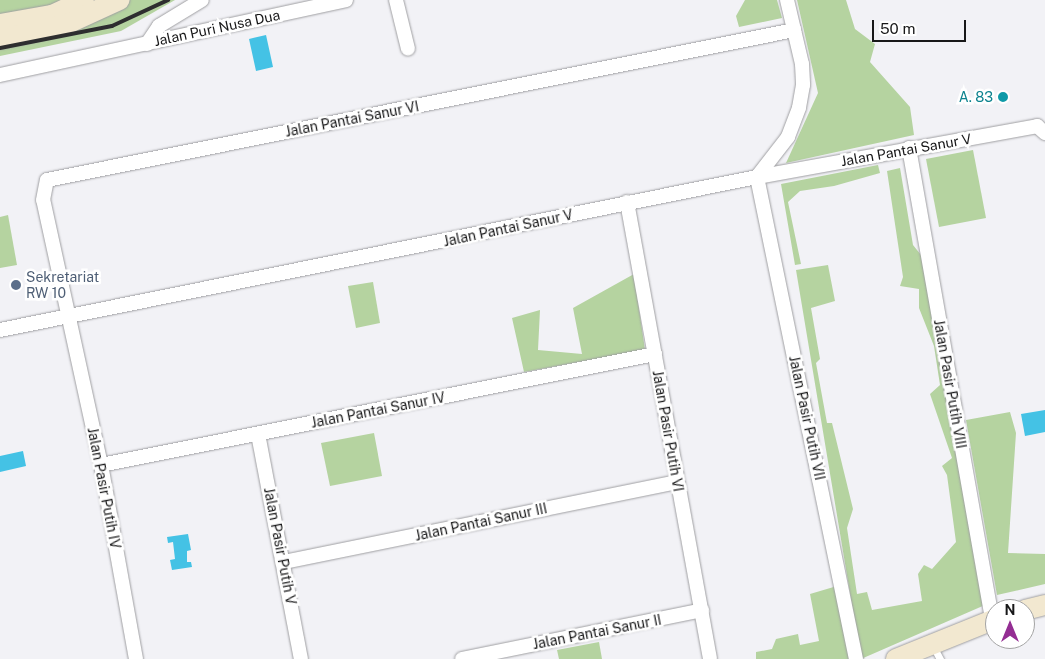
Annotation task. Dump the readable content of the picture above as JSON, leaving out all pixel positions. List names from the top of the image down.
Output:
{
  "streets": {
    "street": [
      "Jalan Puri Nusa Dua",
      "Jalan Pantai Sanur VI",
      "Jalan Pantai Sanur V",
      "Jalan Pasir Putih VIII",
      "Jalan Pantai Sanur IV",
      "Jalan Pasir Putih VII",
      "Jalan Pasir Putih VI",
      "Jalan Pasir Putih IV",
      "Jalan Pantai Sanur III",
      "Jalan Pasir Putih V",
      "Jalan Pantai Sanur II"
    ]
  },
  "crossings": [
    ["Jalan Pantai Sanur VI", "Jalan Pantai Sanur V"],
    ["Jalan Pantai Sanur VI", "Jalan Pasir Putih IV"],
    ["Jalan Pantai Sanur V", "Jalan Pasir Putih VIII"],
    ["Jalan Pantai Sanur V", "Jalan Pasir Putih VII"],
    ["Jalan Pantai Sanur V", "Jalan Pasir Putih VI"],
    ["Jalan Pantai Sanur V", "Jalan Pasir Putih IV"],
    ["Jalan Pantai Sanur IV", "Jalan Pasir Putih VI"],
    ["Jalan Pantai Sanur IV", "Jalan Pasir Putih IV"],
    ["Jalan Pantai Sanur IV", "Jalan Pasir Putih V"],
    ["Jalan Pasir Putih VI", "Jalan Pantai Sanur III"],
    ["Jalan Pasir Putih VI", "Jalan Pantai Sanur II"],
    ["Jalan Pantai Sanur III", "Jalan Pasir Putih V"]
  ],
  "places": ["A. 83", "Sekretariat RW 10"],
  "scale_bar": "50 m",
  "north": "top"
}
